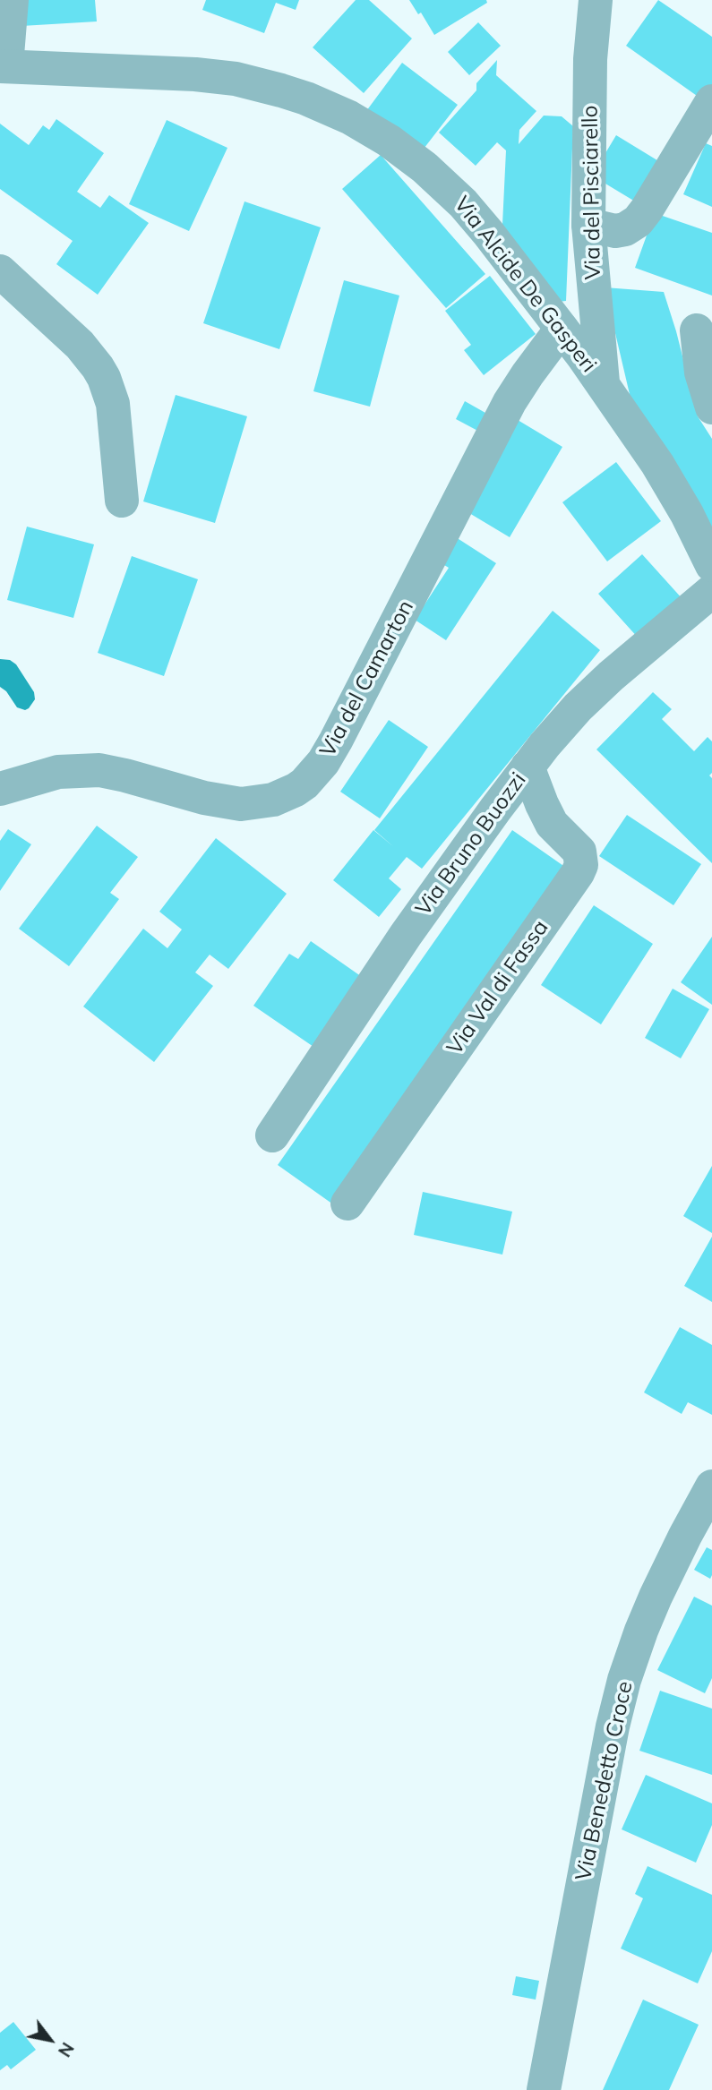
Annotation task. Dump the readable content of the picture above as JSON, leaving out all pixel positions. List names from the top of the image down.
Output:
{
  "streets": {
    "street": [
      "Via del Pisciarello",
      "Via Alcide De Gasperi",
      "Via del Camarton",
      "Via Bruno Buozzi",
      "Via Val di Fassa",
      "Via Benedetto Croce"
    ]
  },
  "crossings": [
    ["Via del Pisciarello", "Via Alcide De Gasperi"],
    ["Via Alcide De Gasperi", "Via del Camarton"],
    ["Via Bruno Buozzi", "Via Val di Fassa"]
  ],
  "north": "bottom right"
}
